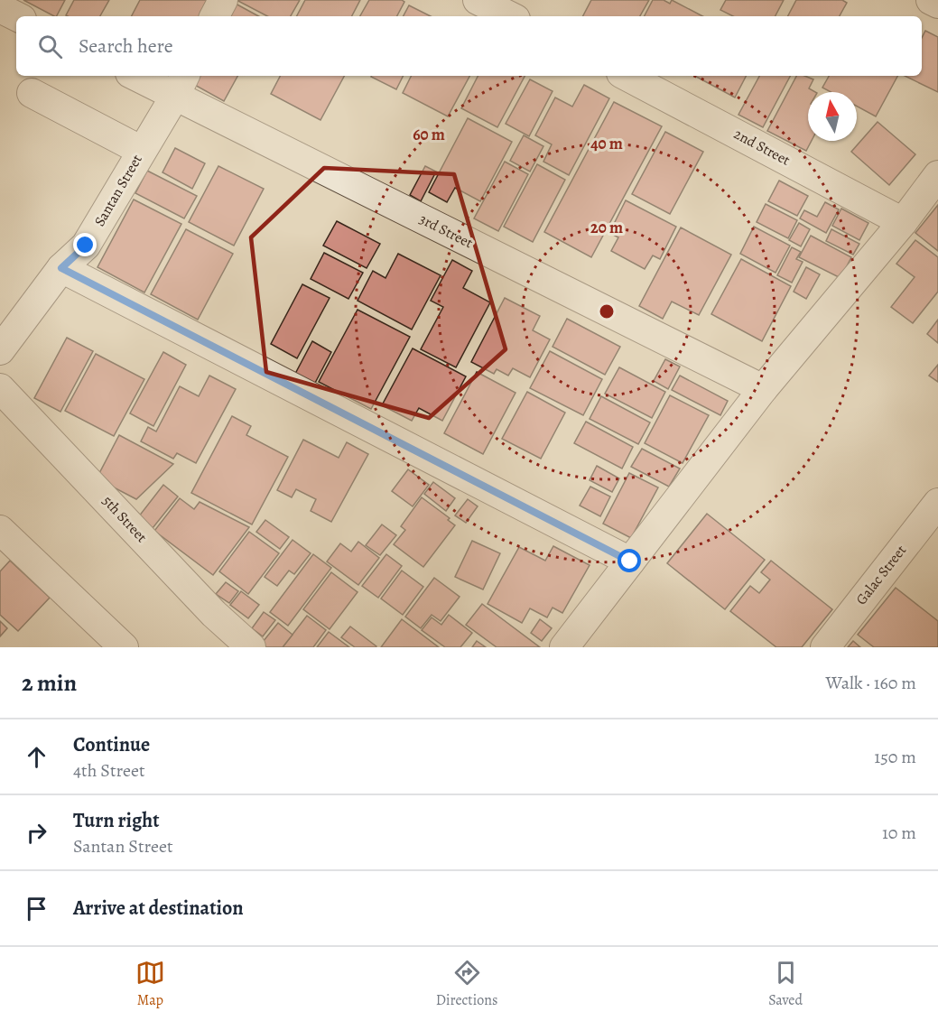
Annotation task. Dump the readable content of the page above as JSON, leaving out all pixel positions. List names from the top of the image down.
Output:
{
  "streets": {
    "street": [
      "2nd Street",
      "Santan Street",
      "3rd Street",
      "5th Street",
      "Galac Street"
    ]
  },
  "crossings": [
    ["Santan Street", "3rd Street"]
  ],
  "north": "top",
  "page": {
    "search": "Search here",
    "heading": ["2 min", "Walk · 160 m"],
    "list": [
      ["Continue", "4th Street", "150 m"],
      ["Turn right", "Santan Street", "10 m"],
      "Arrive at destination"
    ],
    "nav": ["Map", "Directions", "Saved"]
  },
  "rings": ["60 m", "40 m", "20 m"]
}
